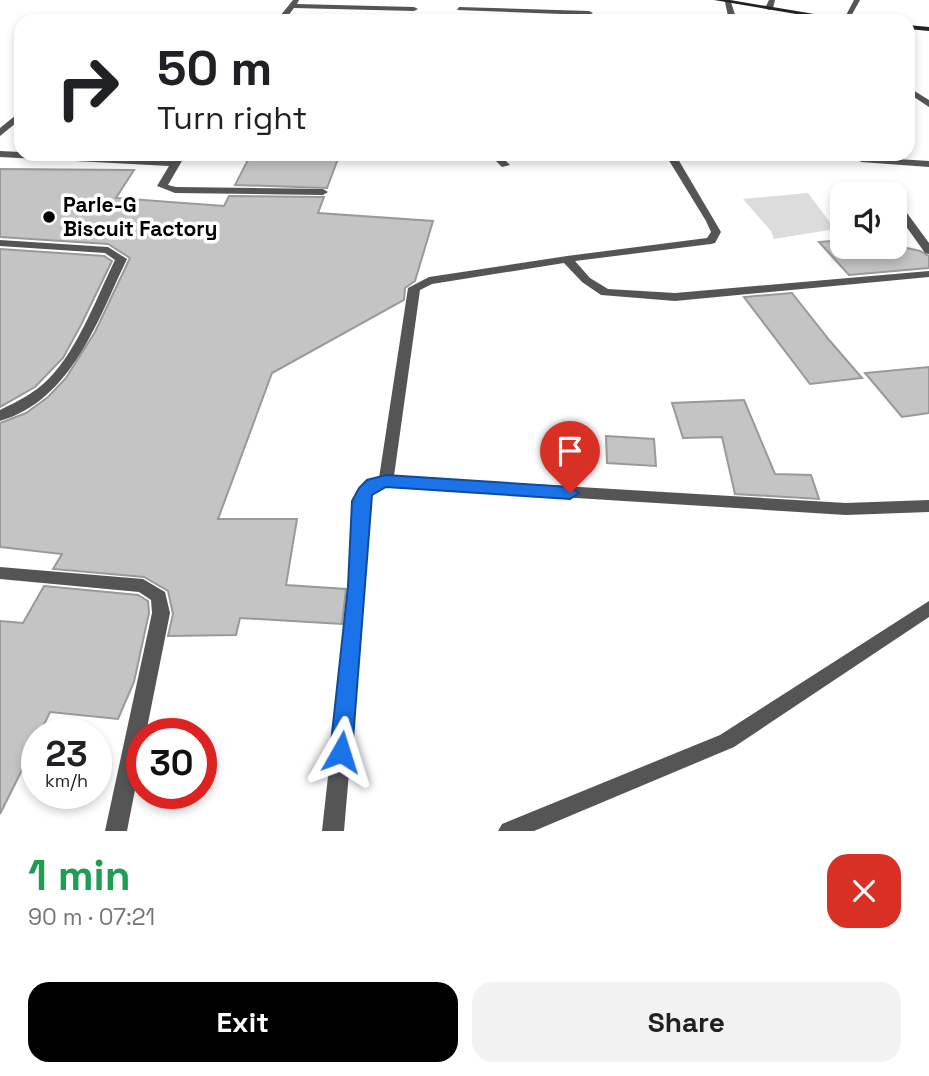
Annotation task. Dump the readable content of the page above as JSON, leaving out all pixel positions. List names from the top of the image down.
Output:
{
  "places": ["Parle-G Biscuit Factory"],
  "page": {
    "turn": ["50 m", "Turn right"],
    "speed": "23 km/h",
    "limit": "30",
    "heading": ["1 min", "90 m · 07:21"],
    "buttons": ["Exit", "Share"]
  }
}
